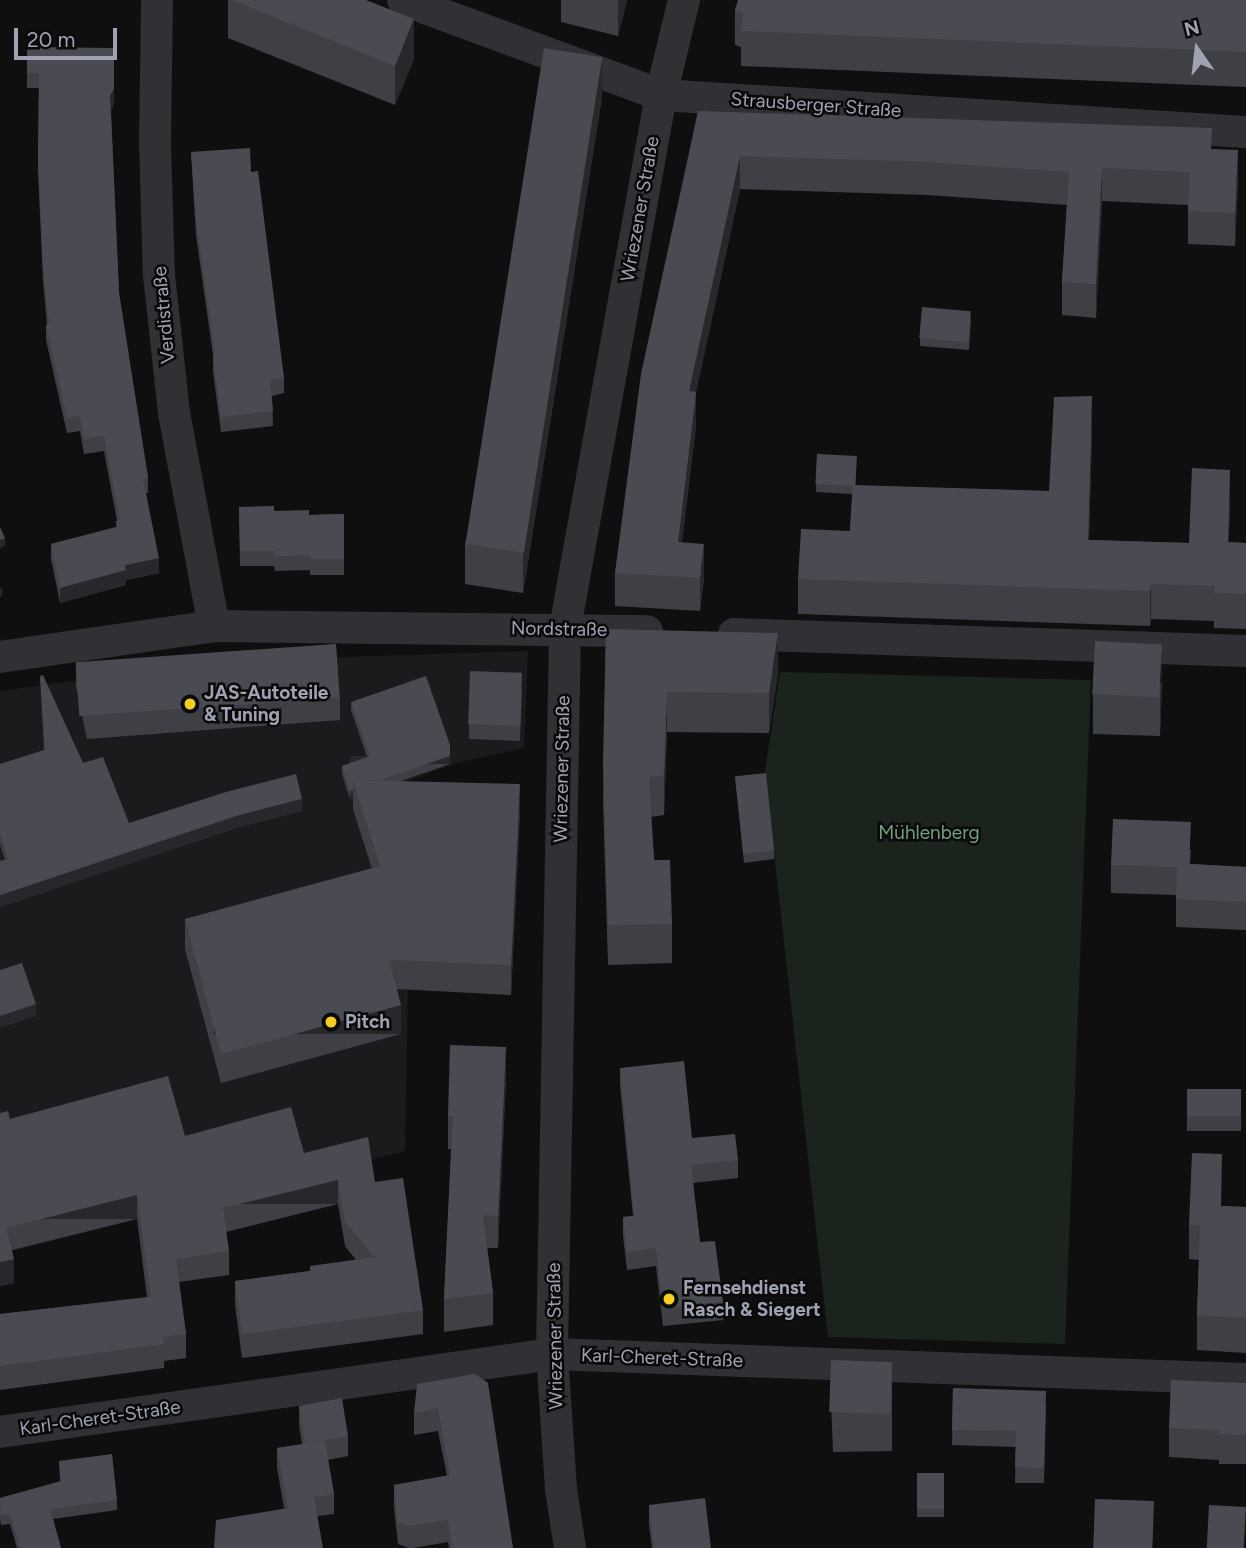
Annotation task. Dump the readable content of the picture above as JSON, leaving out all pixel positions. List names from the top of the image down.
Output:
{
  "streets": {
    "street": [
      "Strausberger Straße",
      "Wriezener Straße",
      "Verdistraße",
      "Nordstraße",
      "Karl-Cheret-Straße"
    ]
  },
  "crossings": [
    ["Strausberger Straße", "Wriezener Straße"],
    ["Wriezener Straße", "Nordstraße"],
    ["Wriezener Straße", "Karl-Cheret-Straße"],
    ["Verdistraße", "Nordstraße"]
  ],
  "parks": ["Mühlenberg"],
  "places": ["JAS-Autoteile & Tuning", "Pitch", "Fernsehdienst Rasch & Siegert"],
  "scale_bar": "20 m",
  "north": "top"
}
